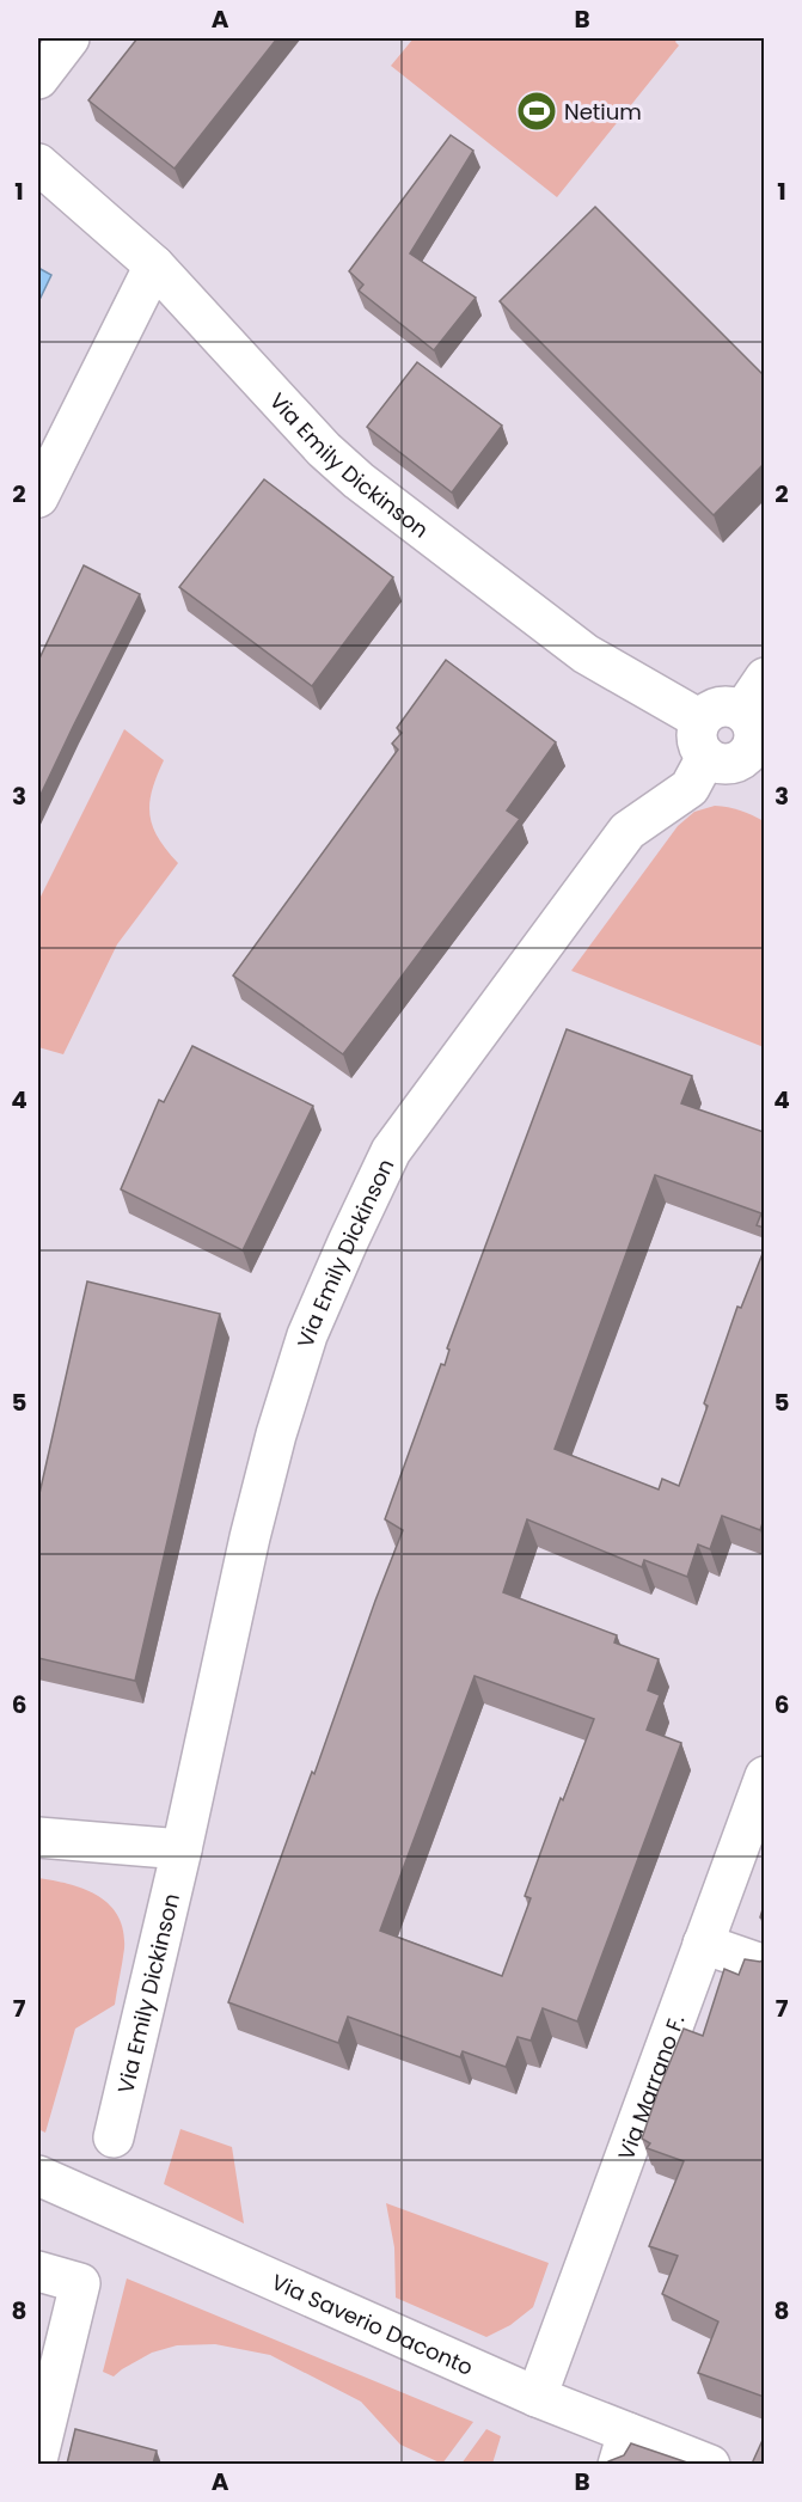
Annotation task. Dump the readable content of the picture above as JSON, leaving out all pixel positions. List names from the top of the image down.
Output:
{
  "streets": {
    "street": ["Via Emily Dickinson", "Via Marrano F.", "Via Saverio Daconto"]
  },
  "crossings": [
    ["Via Marrano F.", "Via Saverio Daconto"]
  ],
  "places": {
    "sports": ["Netium"]
  },
  "grid": {
    "columns": ["A", "B"],
    "rows": [
      "1",
      "2",
      "3",
      "4",
      "5",
      "6",
      "7",
      "8"
    ]
  }
}
